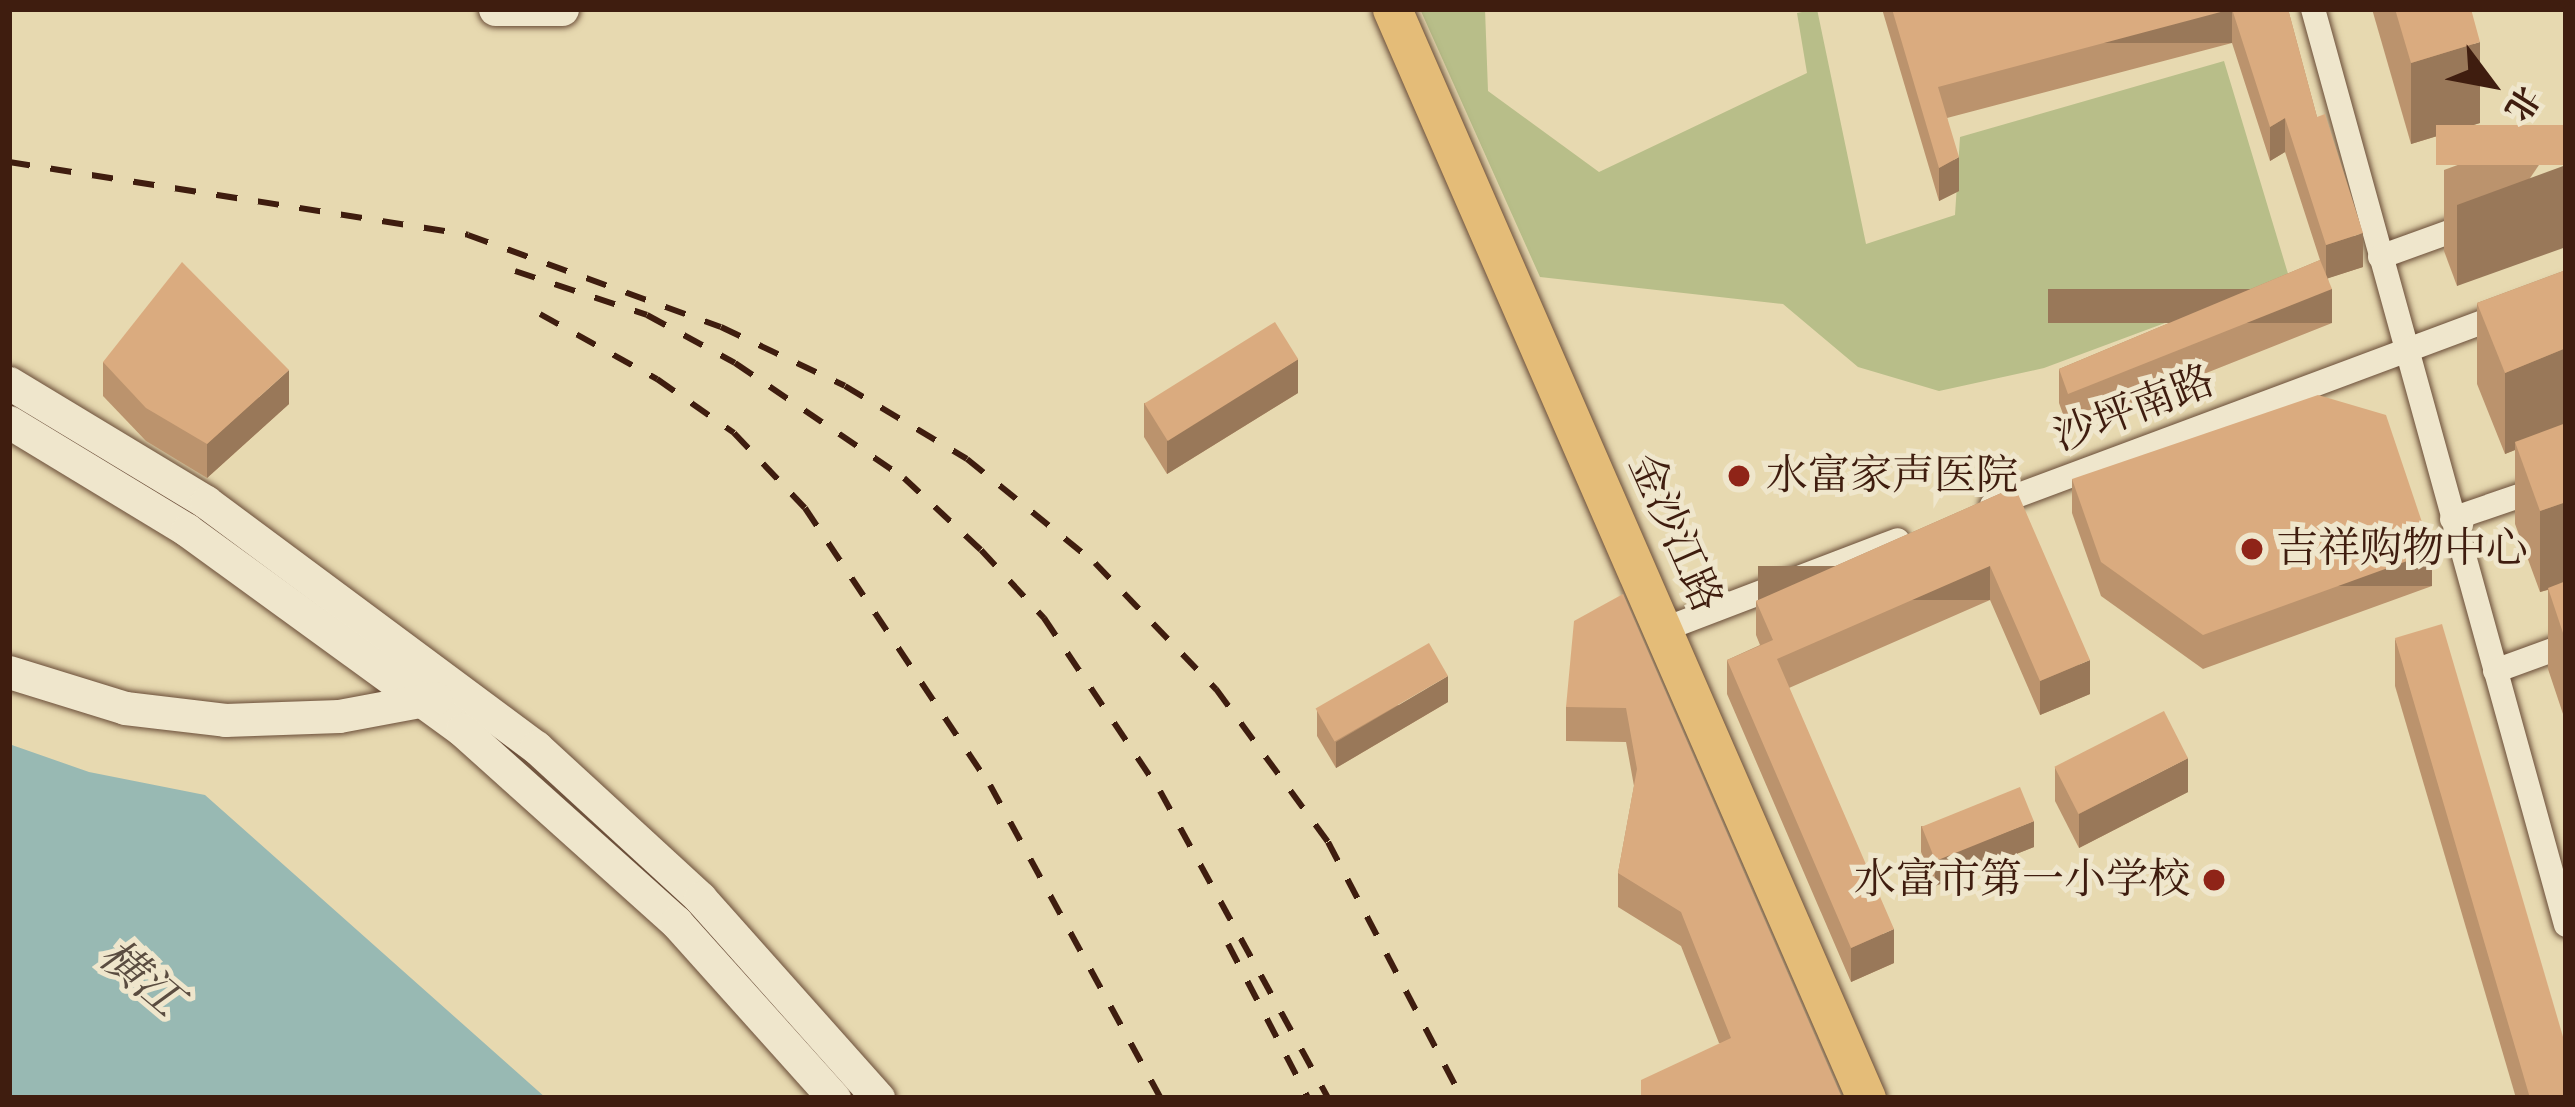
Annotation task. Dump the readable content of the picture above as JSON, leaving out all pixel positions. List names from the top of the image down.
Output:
{
  "streets": {
    "highway": ["金沙江路"],
    "street": ["沙坪南路"]
  },
  "crossings": [
    ["沙坪南路", "金沙江路"]
  ],
  "water": ["横江"],
  "places": ["水富家声医院", "吉祥购物中心", "水富市第一小学校"],
  "north": "bottom right"
}
